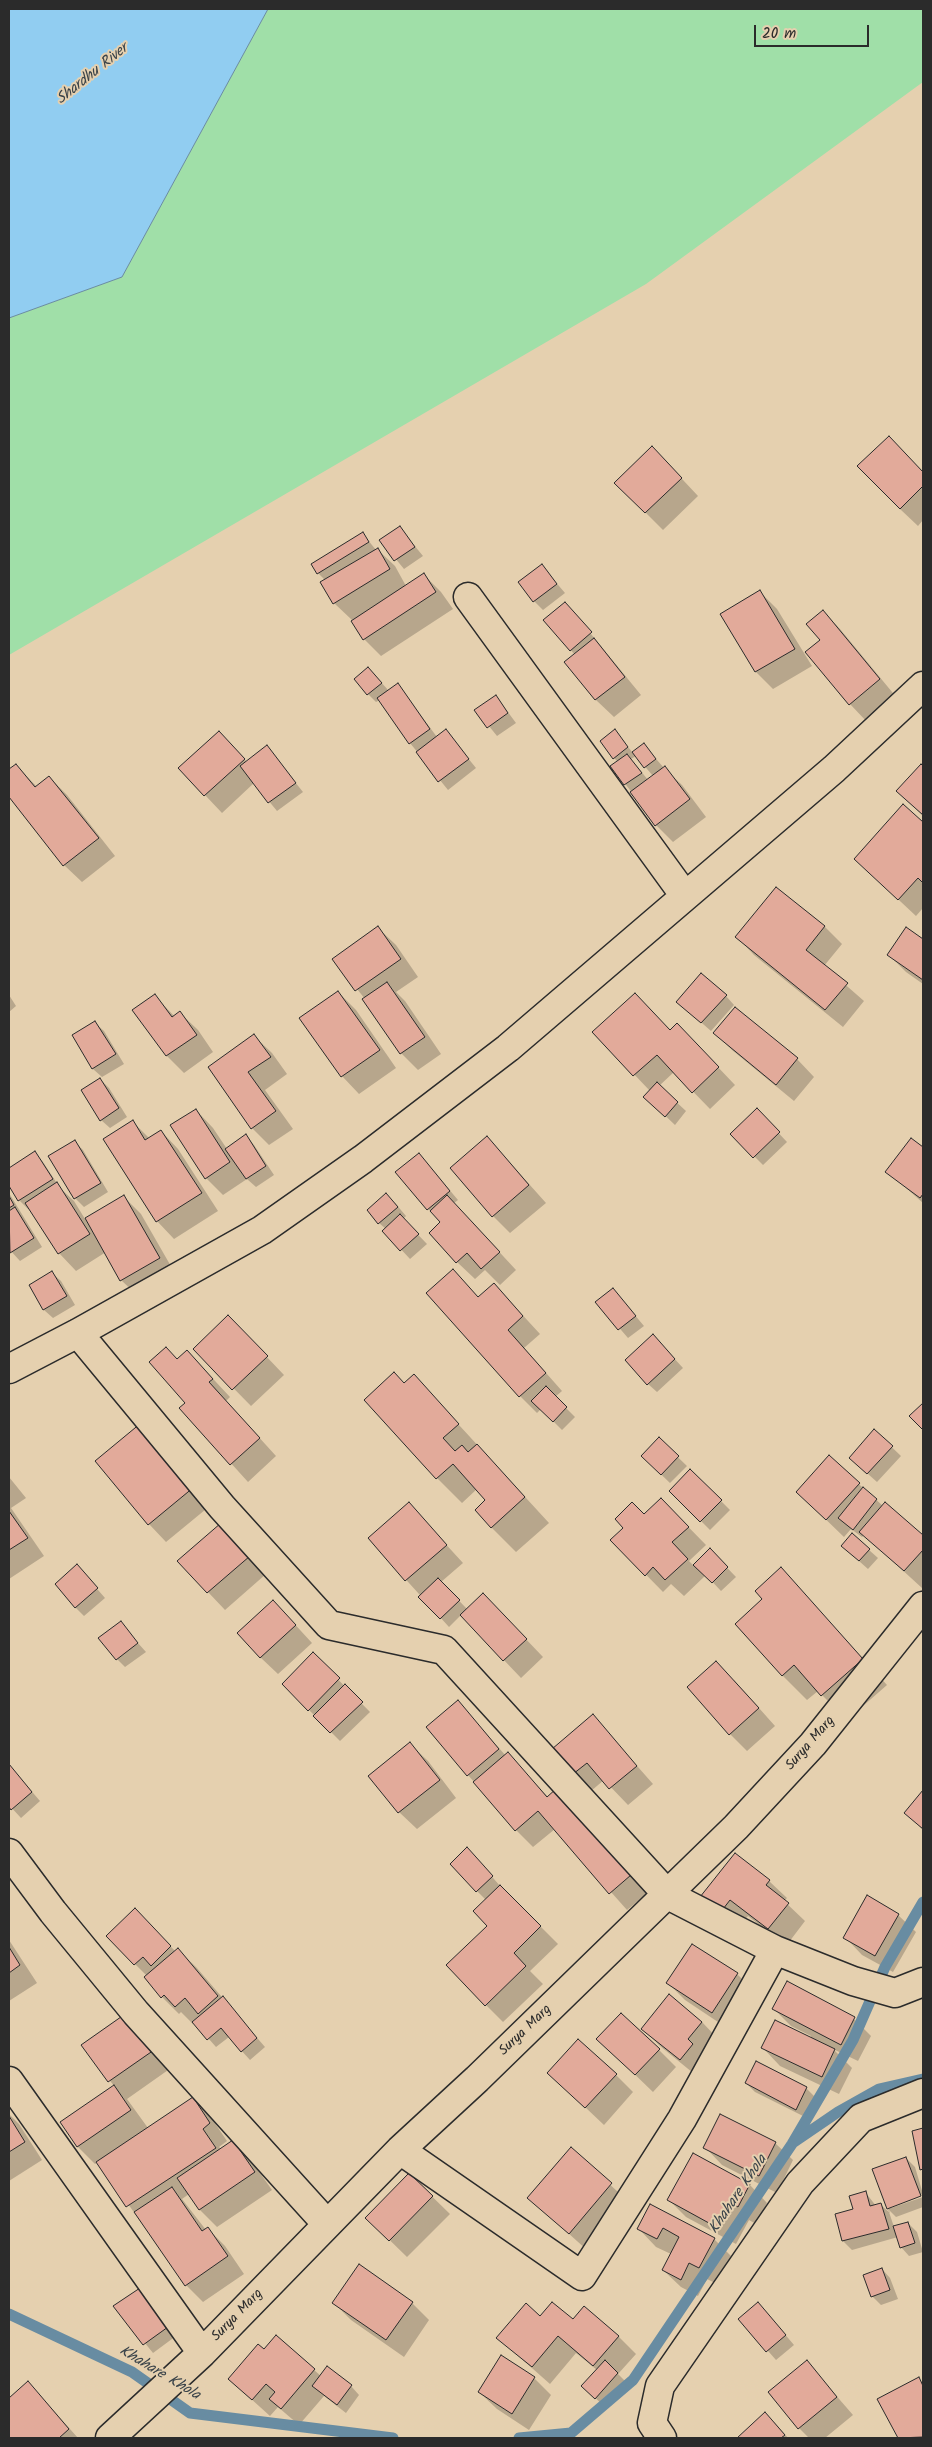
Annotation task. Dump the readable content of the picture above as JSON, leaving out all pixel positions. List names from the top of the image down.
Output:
{
  "streets": {
    "street": ["Surya Marg"]
  },
  "water": ["Shardhu River", "Khahare Khola"],
  "scale_bar": "20 m"
}
